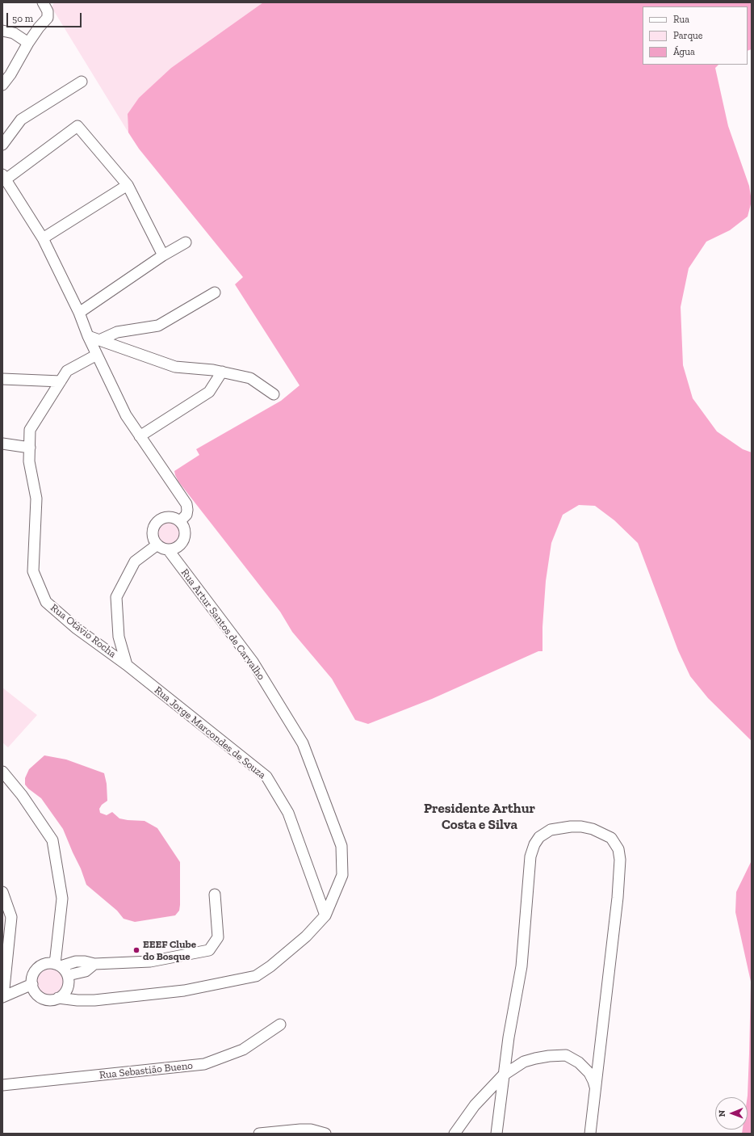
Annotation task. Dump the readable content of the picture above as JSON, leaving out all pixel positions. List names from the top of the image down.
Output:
{
  "streets": {
    "street": [
      "Rua Artur Santos de Carvalho",
      "Rua Otávio Rocha",
      "Rua Jorge Marcondes de Souza",
      "Rua Sebastião Bueno"
    ]
  },
  "crossings": [
    ["Rua Artur Santos de Carvalho", "Rua Jorge Marcondes de Souza"],
    ["Rua Otávio Rocha", "Rua Jorge Marcondes de Souza"]
  ],
  "districts": ["Presidente Arthur Costa e Silva"],
  "places": ["EEEF Clube do Bosque"],
  "legend": ["Rua", "Parque", "Água"],
  "scale_bar": "50 m",
  "north": "left"
}
